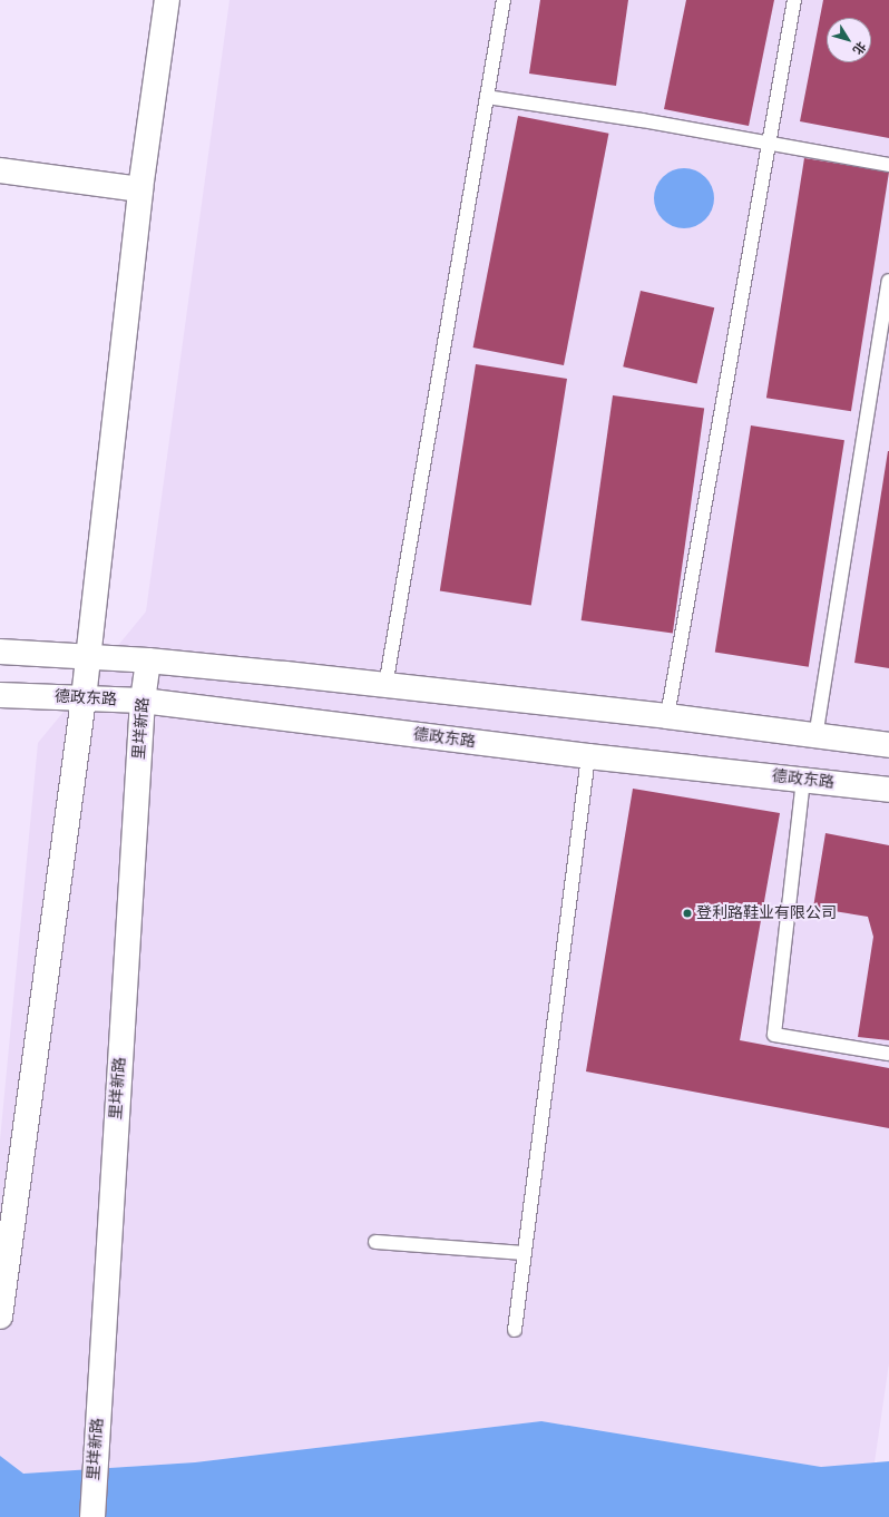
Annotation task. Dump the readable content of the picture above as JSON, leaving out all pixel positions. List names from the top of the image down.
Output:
{
  "streets": {
    "main road": ["德政东路", "里垟新路"]
  },
  "crossings": [
    ["德政东路", "里垟新路"]
  ],
  "places": ["登利路鞋业有限公司"],
  "north": "bottom right"
}
